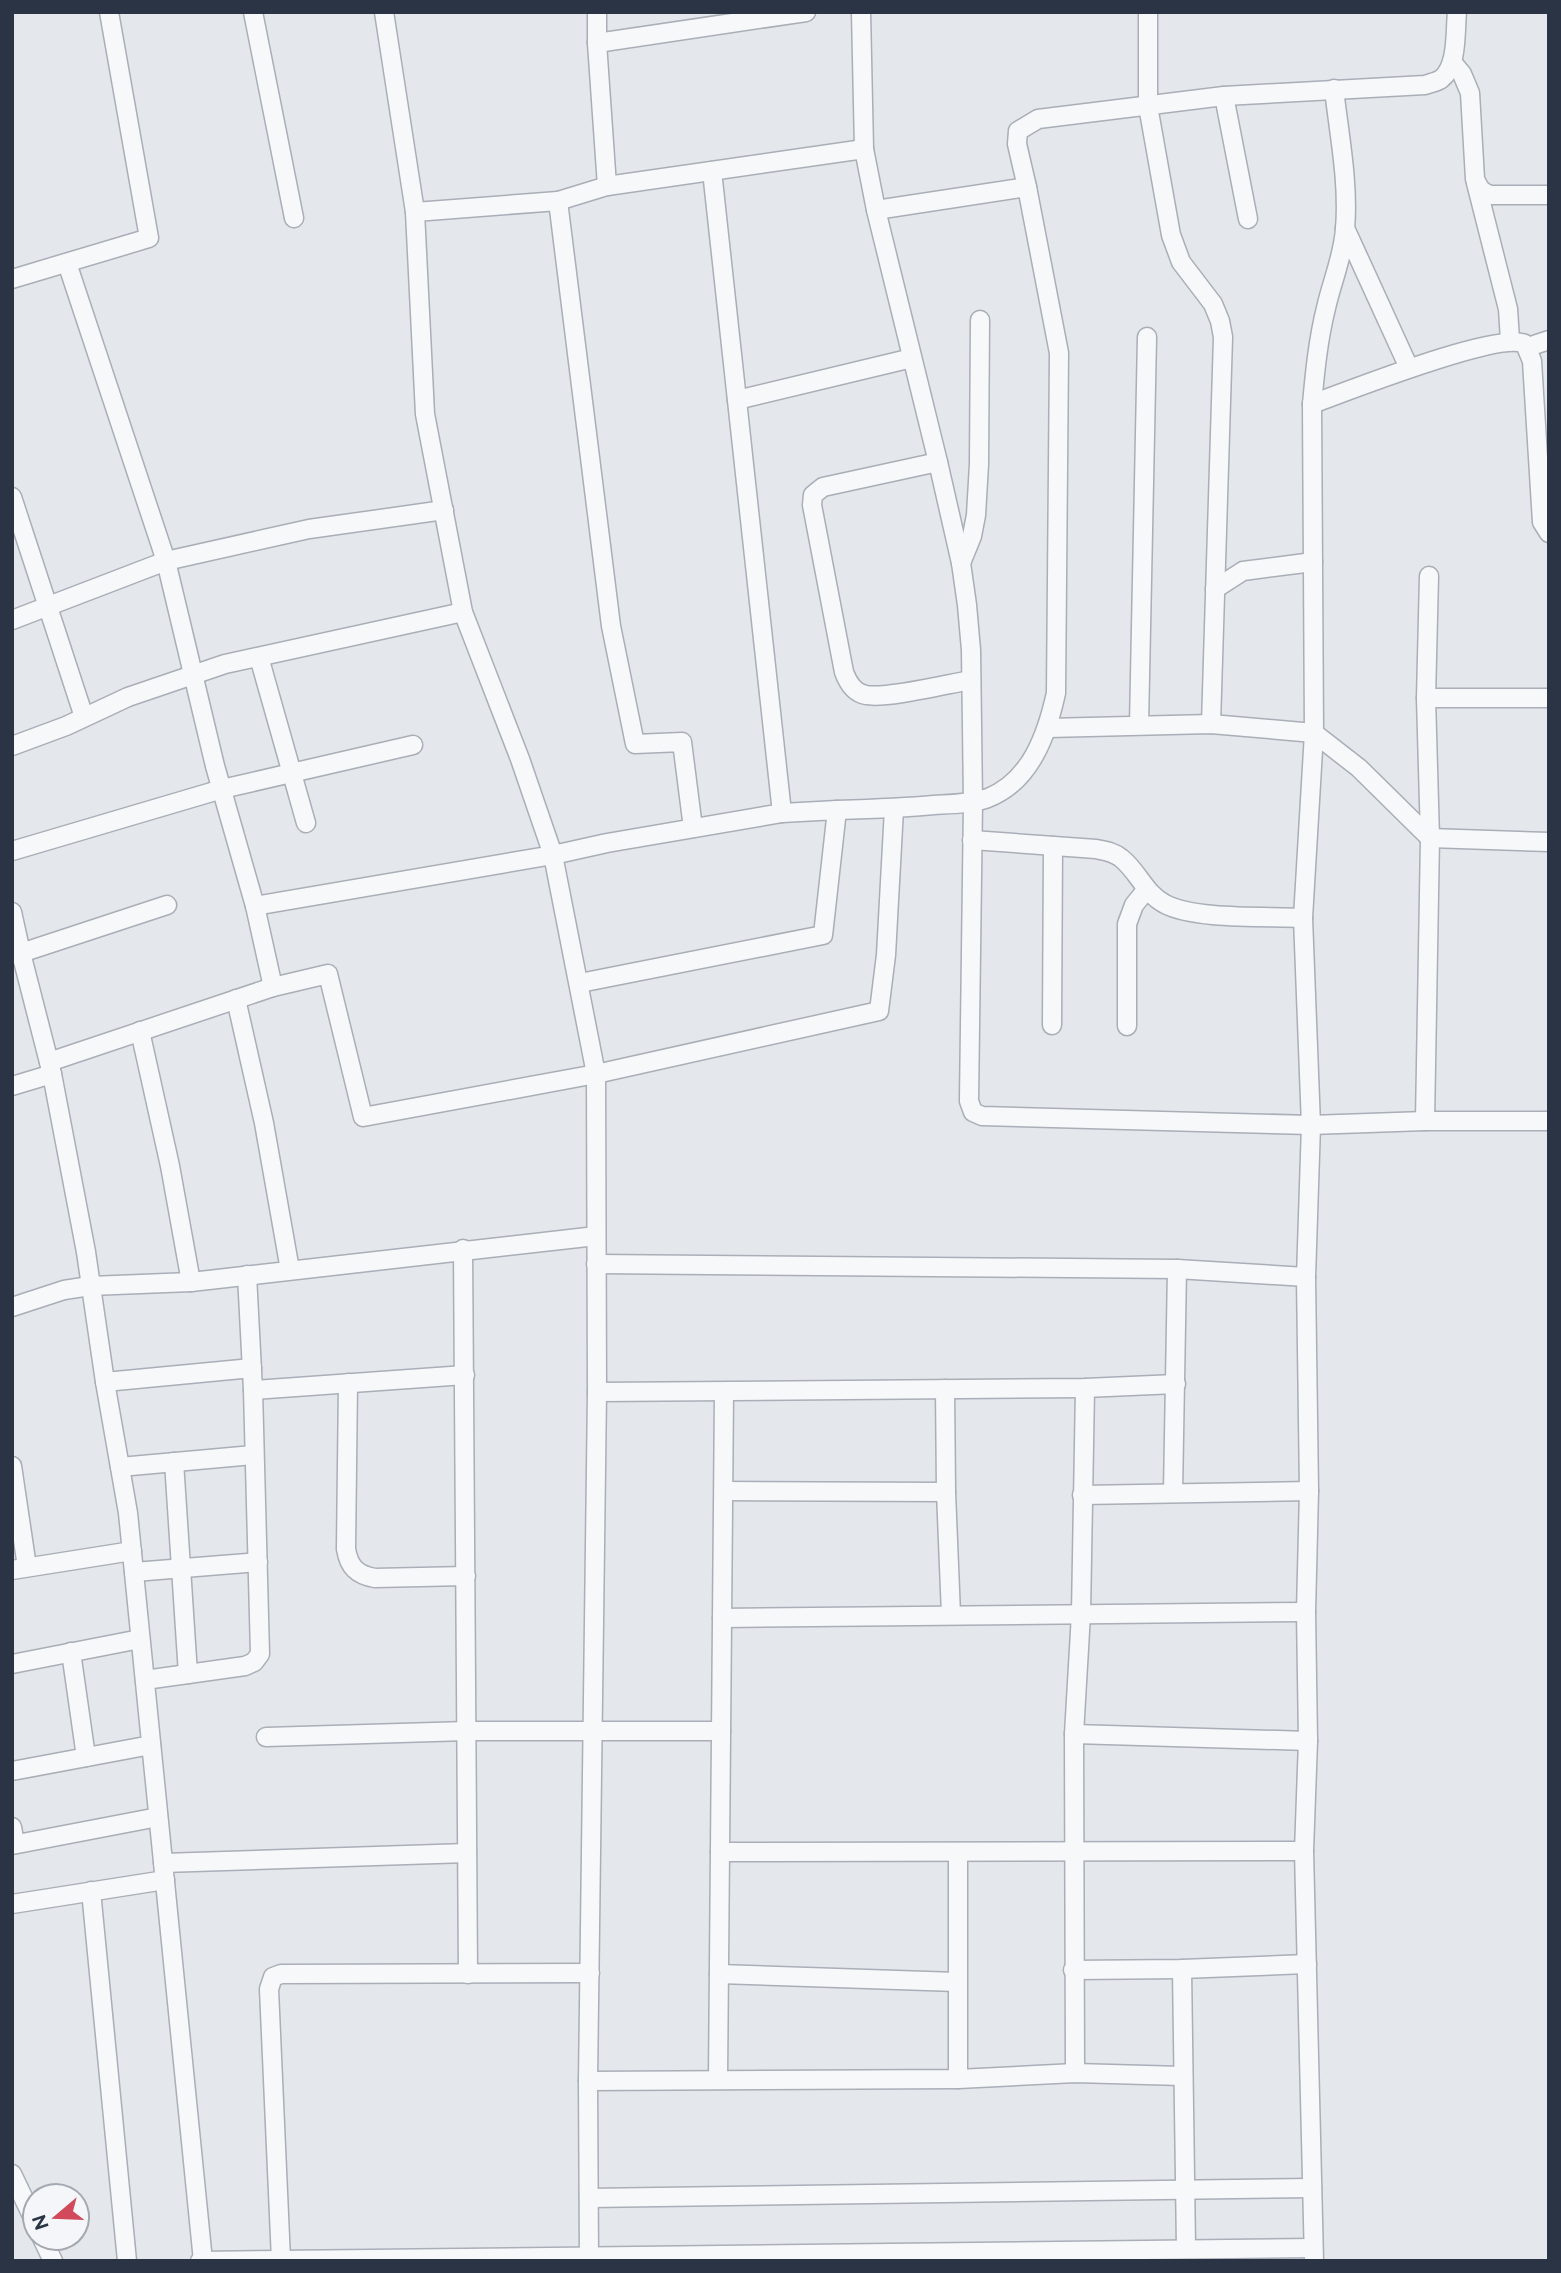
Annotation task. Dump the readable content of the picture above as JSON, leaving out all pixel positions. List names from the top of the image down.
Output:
{
  "north": "left"
}
